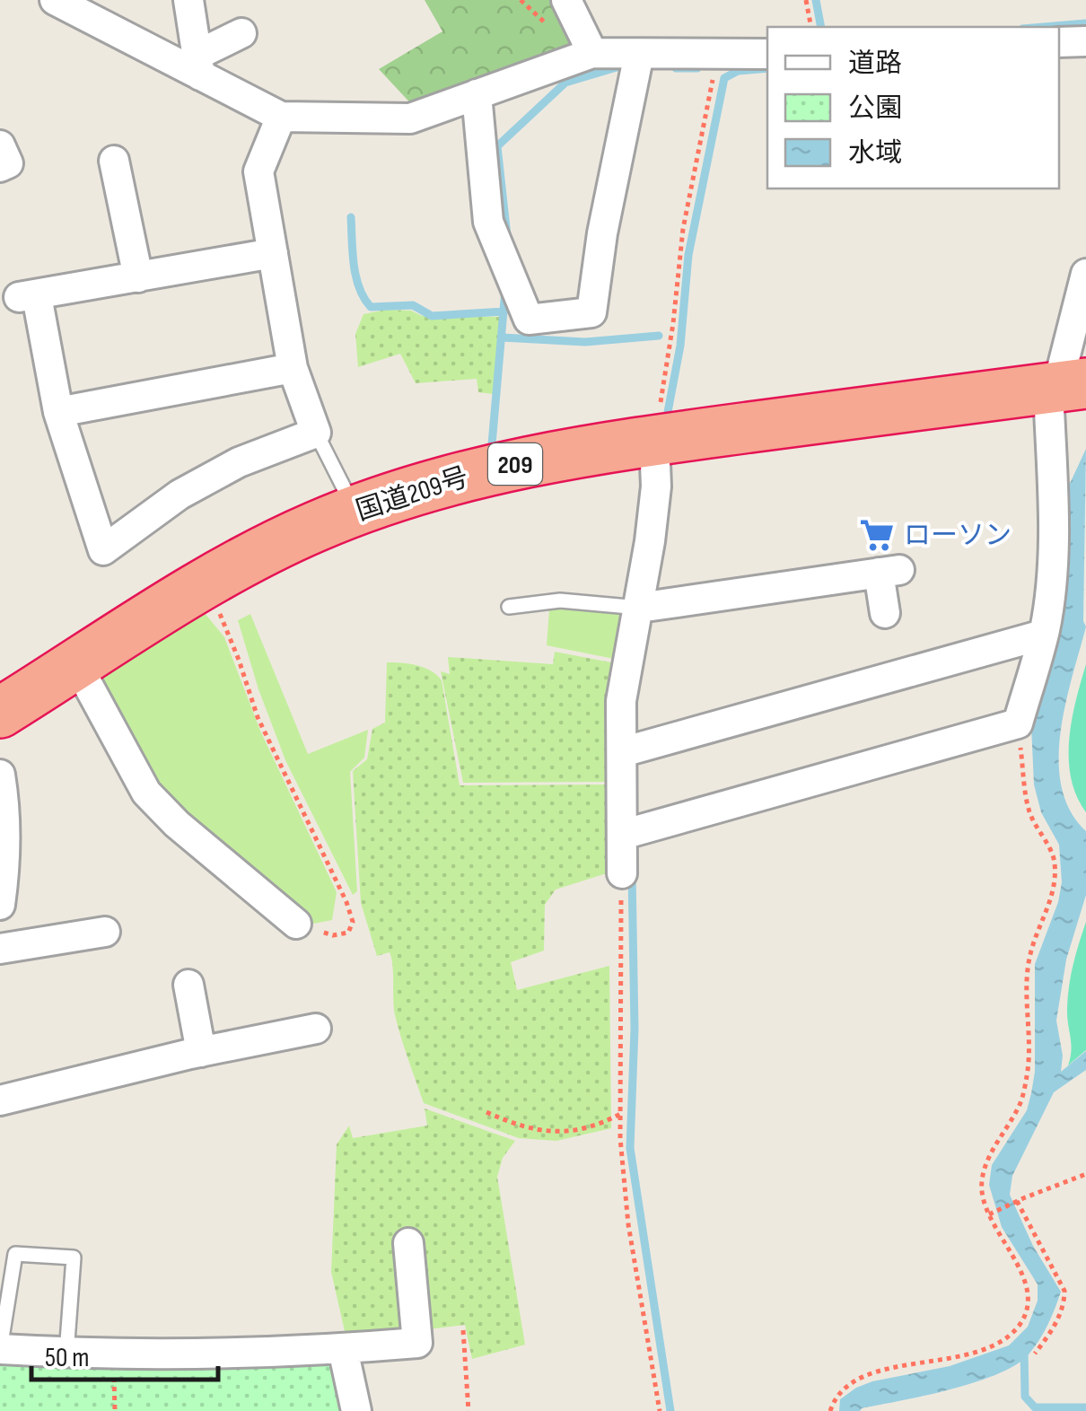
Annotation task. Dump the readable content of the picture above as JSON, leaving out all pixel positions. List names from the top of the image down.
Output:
{
  "streets": {
    "highway": ["209", "国道209号"]
  },
  "places": {
    "supermarket": ["ローソン"]
  },
  "legend": ["道路", "公園", "水域"],
  "scale_bar": "50 m"
}
